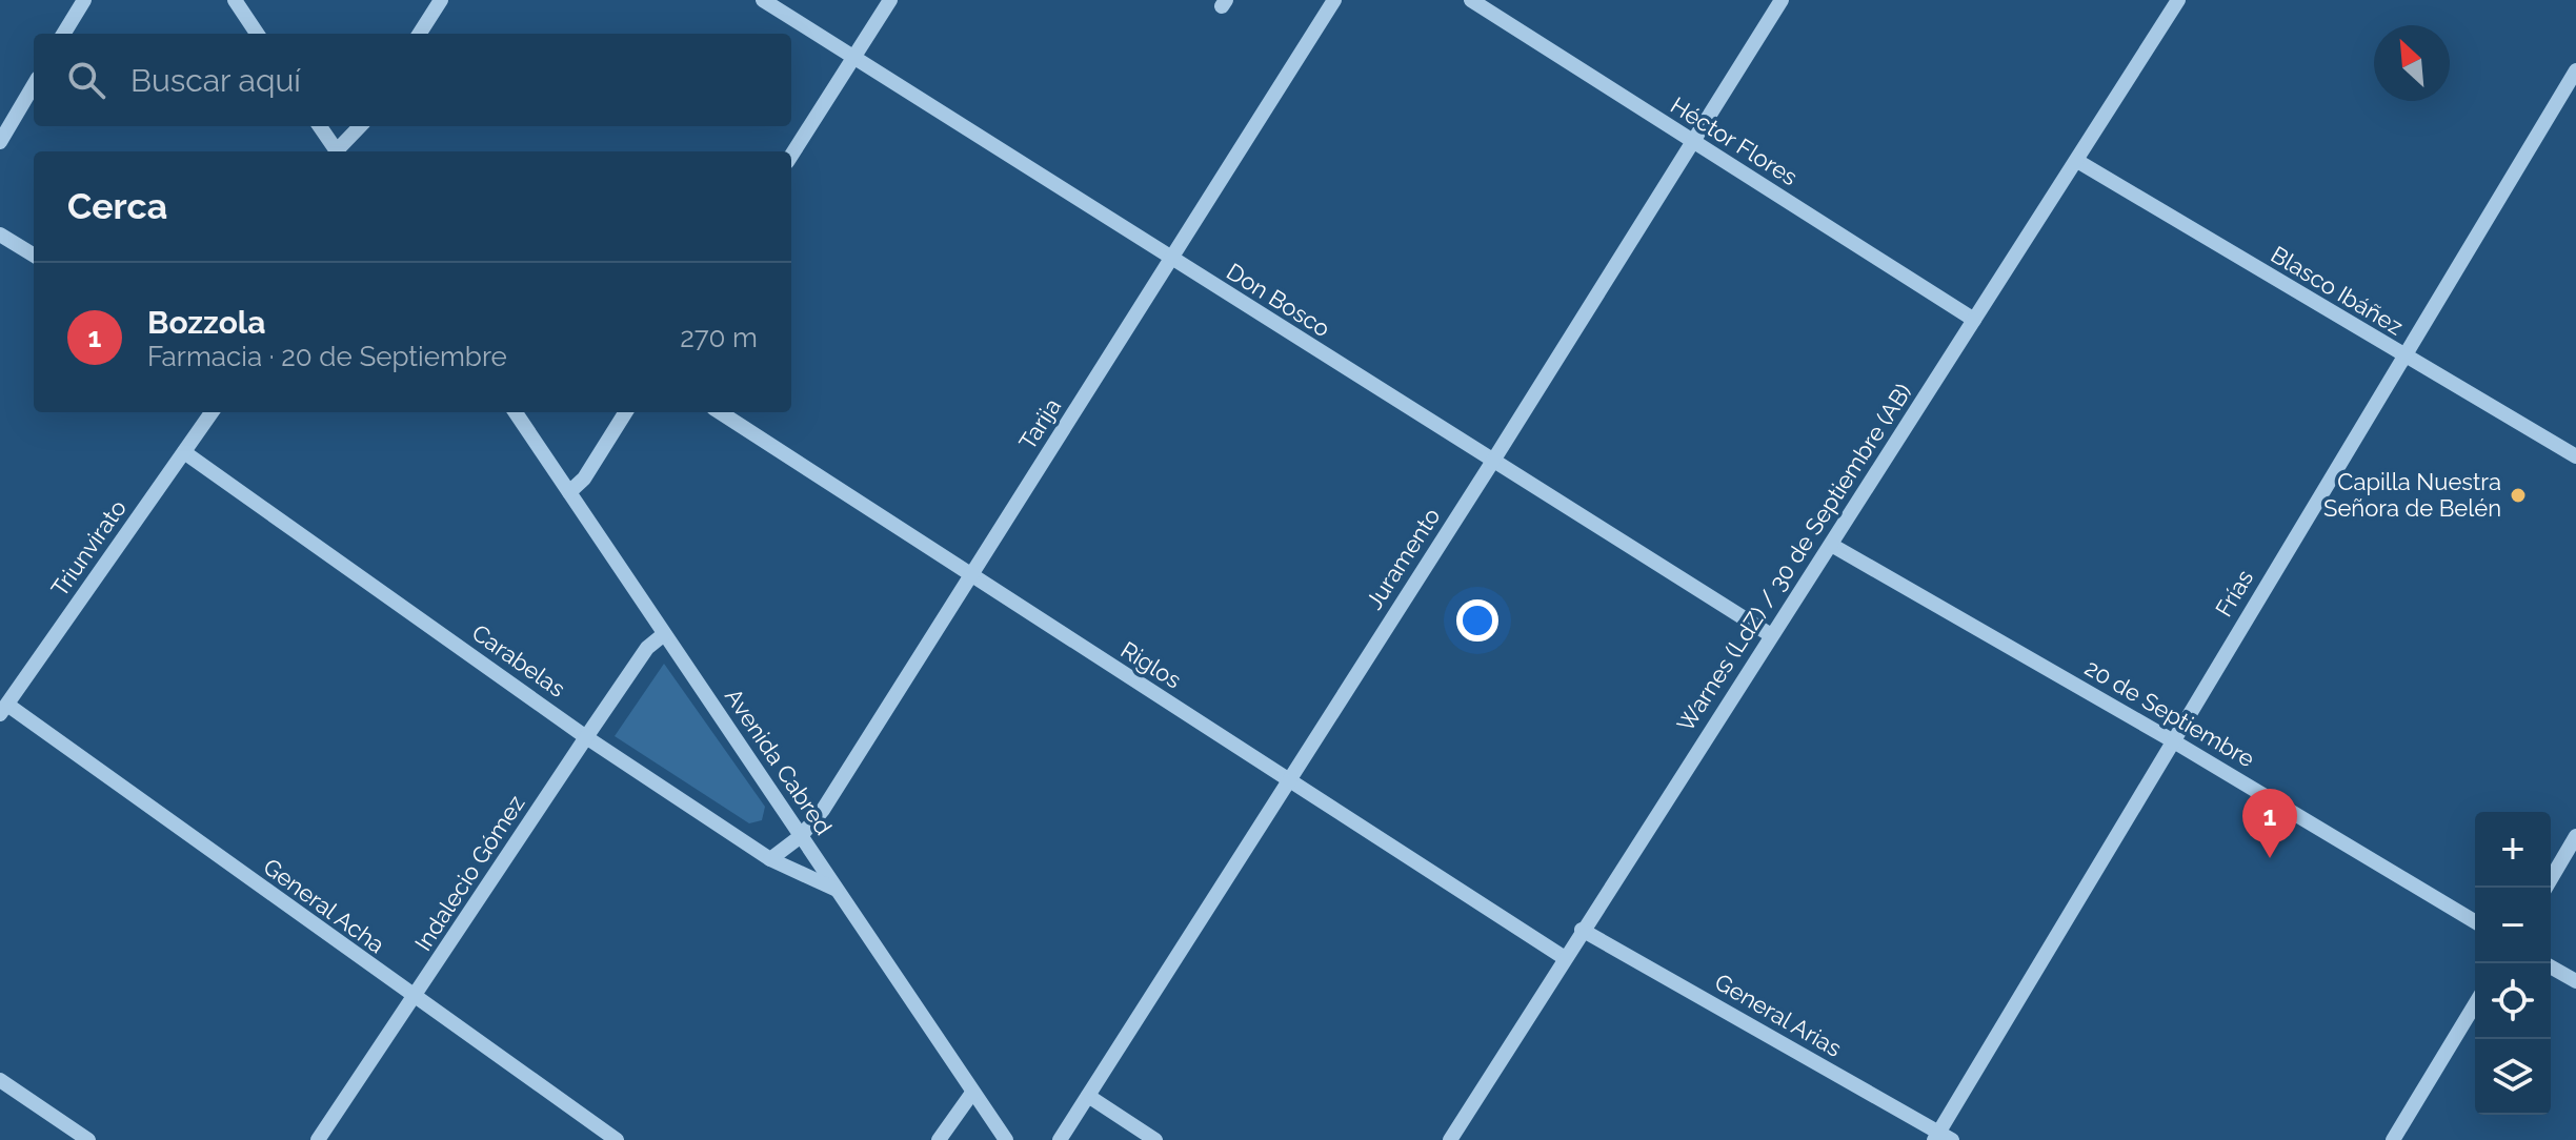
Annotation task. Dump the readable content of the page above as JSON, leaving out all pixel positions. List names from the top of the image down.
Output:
{
  "streets": {
    "street": [
      "Héctor Flores",
      "Blasco Ibáñez",
      "Don Bosco",
      "Tarija",
      "Triunvirato",
      "Warnes (LdZ) / 30 de Septiembre (AB)",
      "Juramento",
      "Frías",
      "Carabelas",
      "Riglos",
      "20 de Septiembre",
      "Avenida Cabred",
      "Indalecio Gómez",
      "General Acha",
      "General Arias"
    ]
  },
  "crossings": [
    ["Héctor Flores", "Warnes (LdZ) / 30 de Septiembre (AB)"],
    ["Héctor Flores", "Juramento"],
    ["Blasco Ibáñez", "Warnes (LdZ) / 30 de Septiembre (AB)"],
    ["Blasco Ibáñez", "Frías"],
    ["Don Bosco", "Tarija"],
    ["Don Bosco", "Warnes (LdZ) / 30 de Septiembre (AB)"],
    ["Don Bosco", "Juramento"],
    ["Tarija", "Carabelas"],
    ["Tarija", "Riglos"],
    ["Tarija", "Avenida Cabred"],
    ["Triunvirato", "Carabelas"],
    ["Triunvirato", "General Acha"],
    ["Warnes (LdZ) / 30 de Septiembre (AB)", "Riglos"],
    ["Warnes (LdZ) / 30 de Septiembre (AB)", "20 de Septiembre"],
    ["Warnes (LdZ) / 30 de Septiembre (AB)", "General Arias"],
    ["Juramento", "Riglos"],
    ["Frías", "20 de Septiembre"],
    ["Frías", "General Arias"],
    ["Carabelas", "Avenida Cabred"],
    ["Carabelas", "Indalecio Gómez"],
    ["Avenida Cabred", "Indalecio Gómez"],
    ["Indalecio Gómez", "General Acha"]
  ],
  "places": ["Capilla Nuestra Señora de Belén"],
  "north": "top left",
  "page": {
    "search": "Buscar aquí",
    "heading": "Cerca",
    "list": [
      {
        "mark": "1",
        "name": "Bozzola",
        "note": "Farmacia · 20 de Septiembre",
        "value": "270 m"
      }
    ],
    "pins": "1",
    "map_buttons": ["+", "−"]
  }
}
